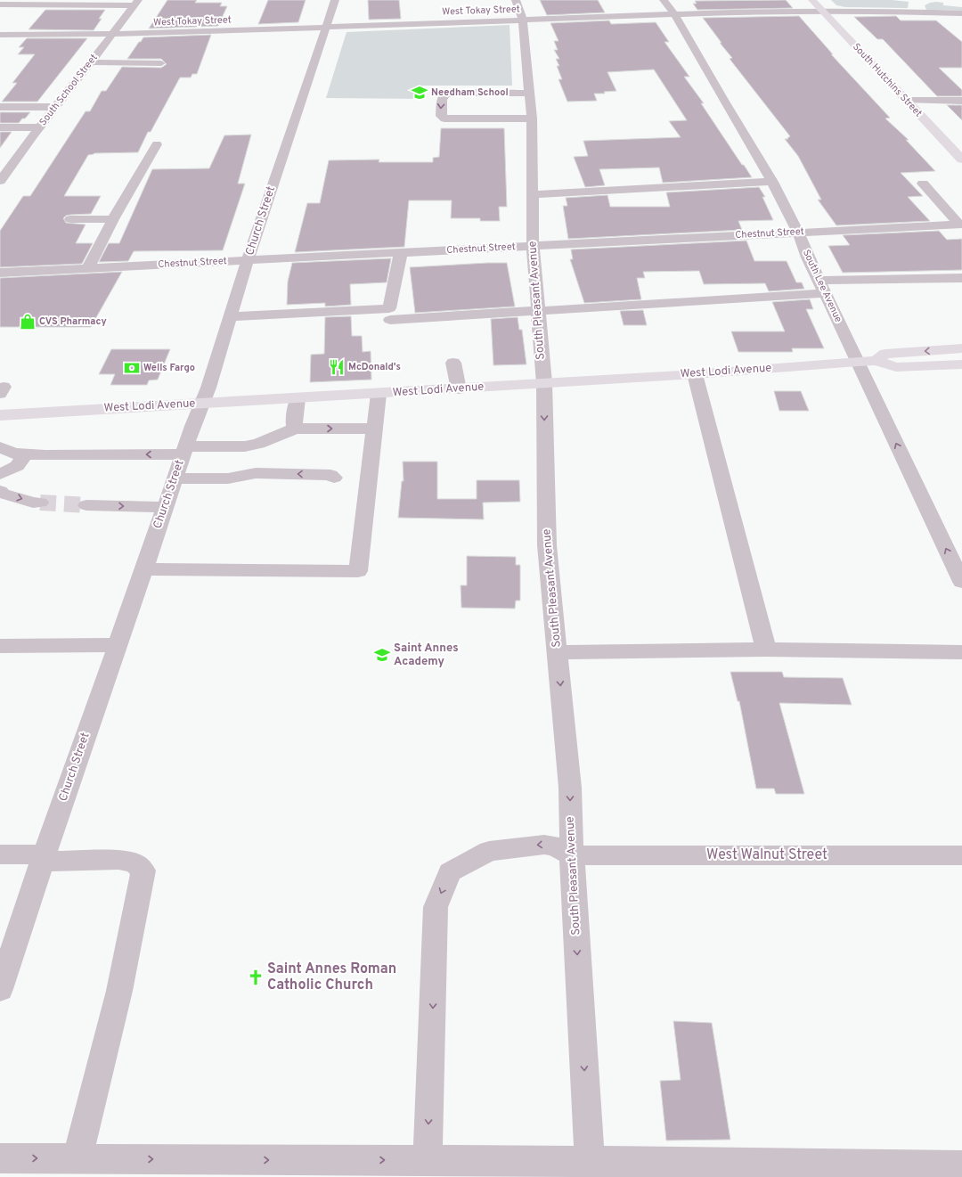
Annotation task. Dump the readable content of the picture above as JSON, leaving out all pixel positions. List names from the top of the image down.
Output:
{
  "streets": {
    "main road": ["South Hutchins Street", "West Lodi Avenue"],
    "street": [
      "West Tokay Street",
      "South School Street",
      "Church Street",
      "Chestnut Street",
      "South Lee Avenue",
      "South Pleasant Avenue",
      "West Walnut Street"
    ]
  },
  "crossings": [
    ["West Tokay Street", "South Hutchins Street"],
    ["West Tokay Street", "South School Street"],
    ["West Tokay Street", "Church Street"],
    ["West Tokay Street", "South Lee Avenue"],
    ["West Tokay Street", "South Pleasant Avenue"],
    ["Church Street", "Chestnut Street"],
    ["Church Street", "West Lodi Avenue"],
    ["Chestnut Street", "South Lee Avenue"],
    ["Chestnut Street", "South Pleasant Avenue"],
    ["South Lee Avenue", "West Lodi Avenue"],
    ["South Pleasant Avenue", "West Lodi Avenue"],
    ["South Pleasant Avenue", "West Walnut Street"]
  ],
  "one_way": ["South Pleasant Avenue"],
  "places": {
    "school or university": ["Needham School", "Saint Annes Academy"],
    "shop": ["CVS Pharmacy"],
    "restaurant": ["McDonald's"],
    "bank": ["Wells Fargo"],
    "church": ["Saint Annes Roman Catholic Church"]
  }
}
